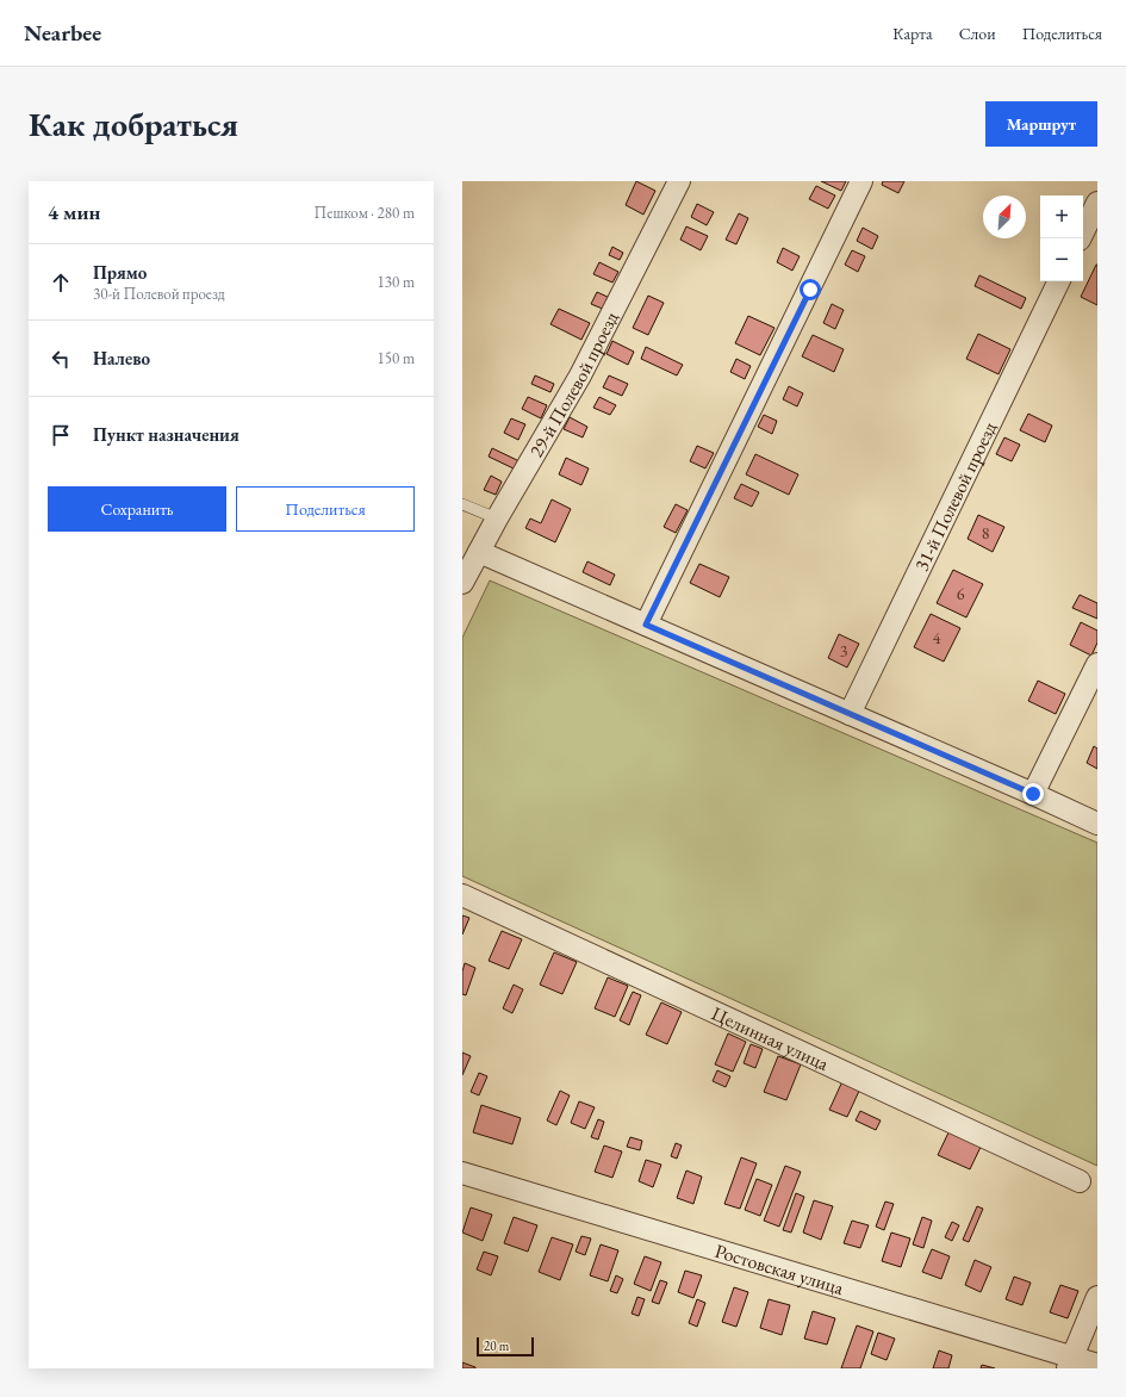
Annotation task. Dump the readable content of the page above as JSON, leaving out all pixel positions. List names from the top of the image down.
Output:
{
  "streets": {
    "street": [
      "29-й Полевой проезд",
      "31-й Полевой проезд",
      "Целинная улица",
      "Ростовская улица"
    ]
  },
  "house_numbers": [
    "8",
    "6",
    "4",
    "3"
  ],
  "scale_bar": "20 m",
  "north": "top right",
  "page": {
    "header": "Nearbee",
    "nav": ["Карта", "Слои", "Поделиться"],
    "buttons": [
      "Маршрут",
      ["Сохранить", "Поделиться"]
    ],
    "title": "Как добраться",
    "heading": ["4 мин", "Пешком · 280 m"],
    "map_buttons": ["+", "−"],
    "list": [
      ["Прямо", "30-й Полевой проезд", "130 m"],
      ["Налево", "150 m"],
      "Пункт назначения"
    ],
    "scale": "20 m"
  }
}
